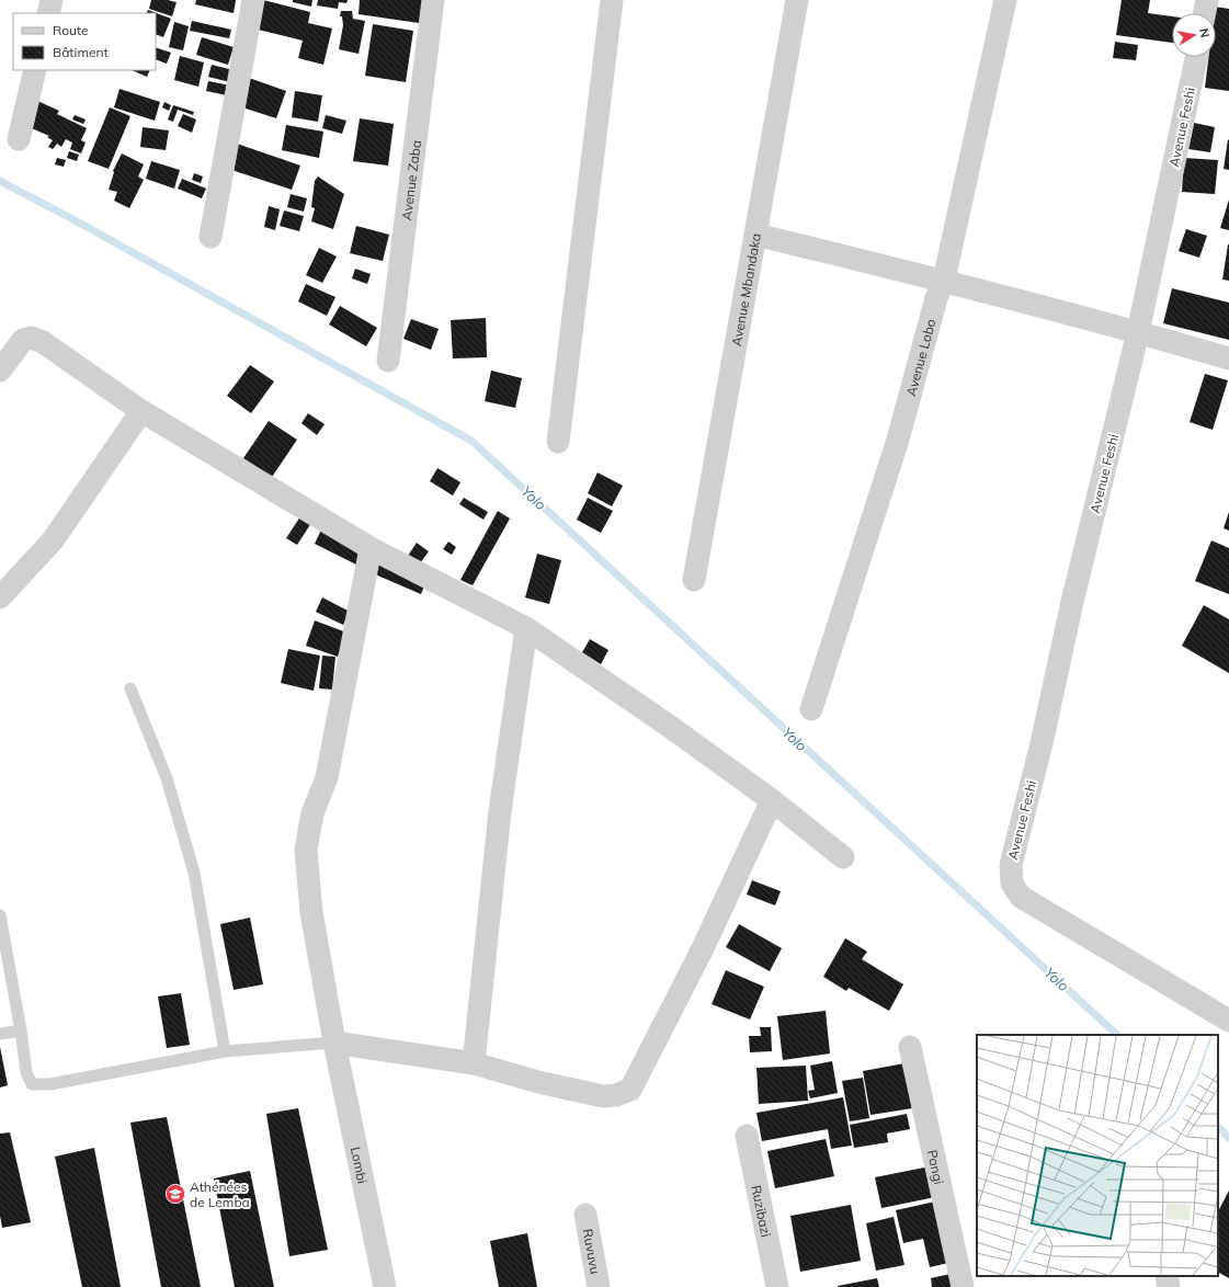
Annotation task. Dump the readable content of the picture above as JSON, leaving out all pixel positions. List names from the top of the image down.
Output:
{
  "streets": {
    "street": [
      "Avenue Feshi",
      "Avenue Zaba",
      "Avenue Mbandaka",
      "Avenue Lobo",
      "Lombi",
      "Pangi",
      "Ruzibazi",
      "Ruvuvu"
    ]
  },
  "water": ["Yolo"],
  "places": {
    "school or university": ["Athénées de Lemba"]
  },
  "legend": ["Route", "Bâtiment"],
  "north": "right"
}
